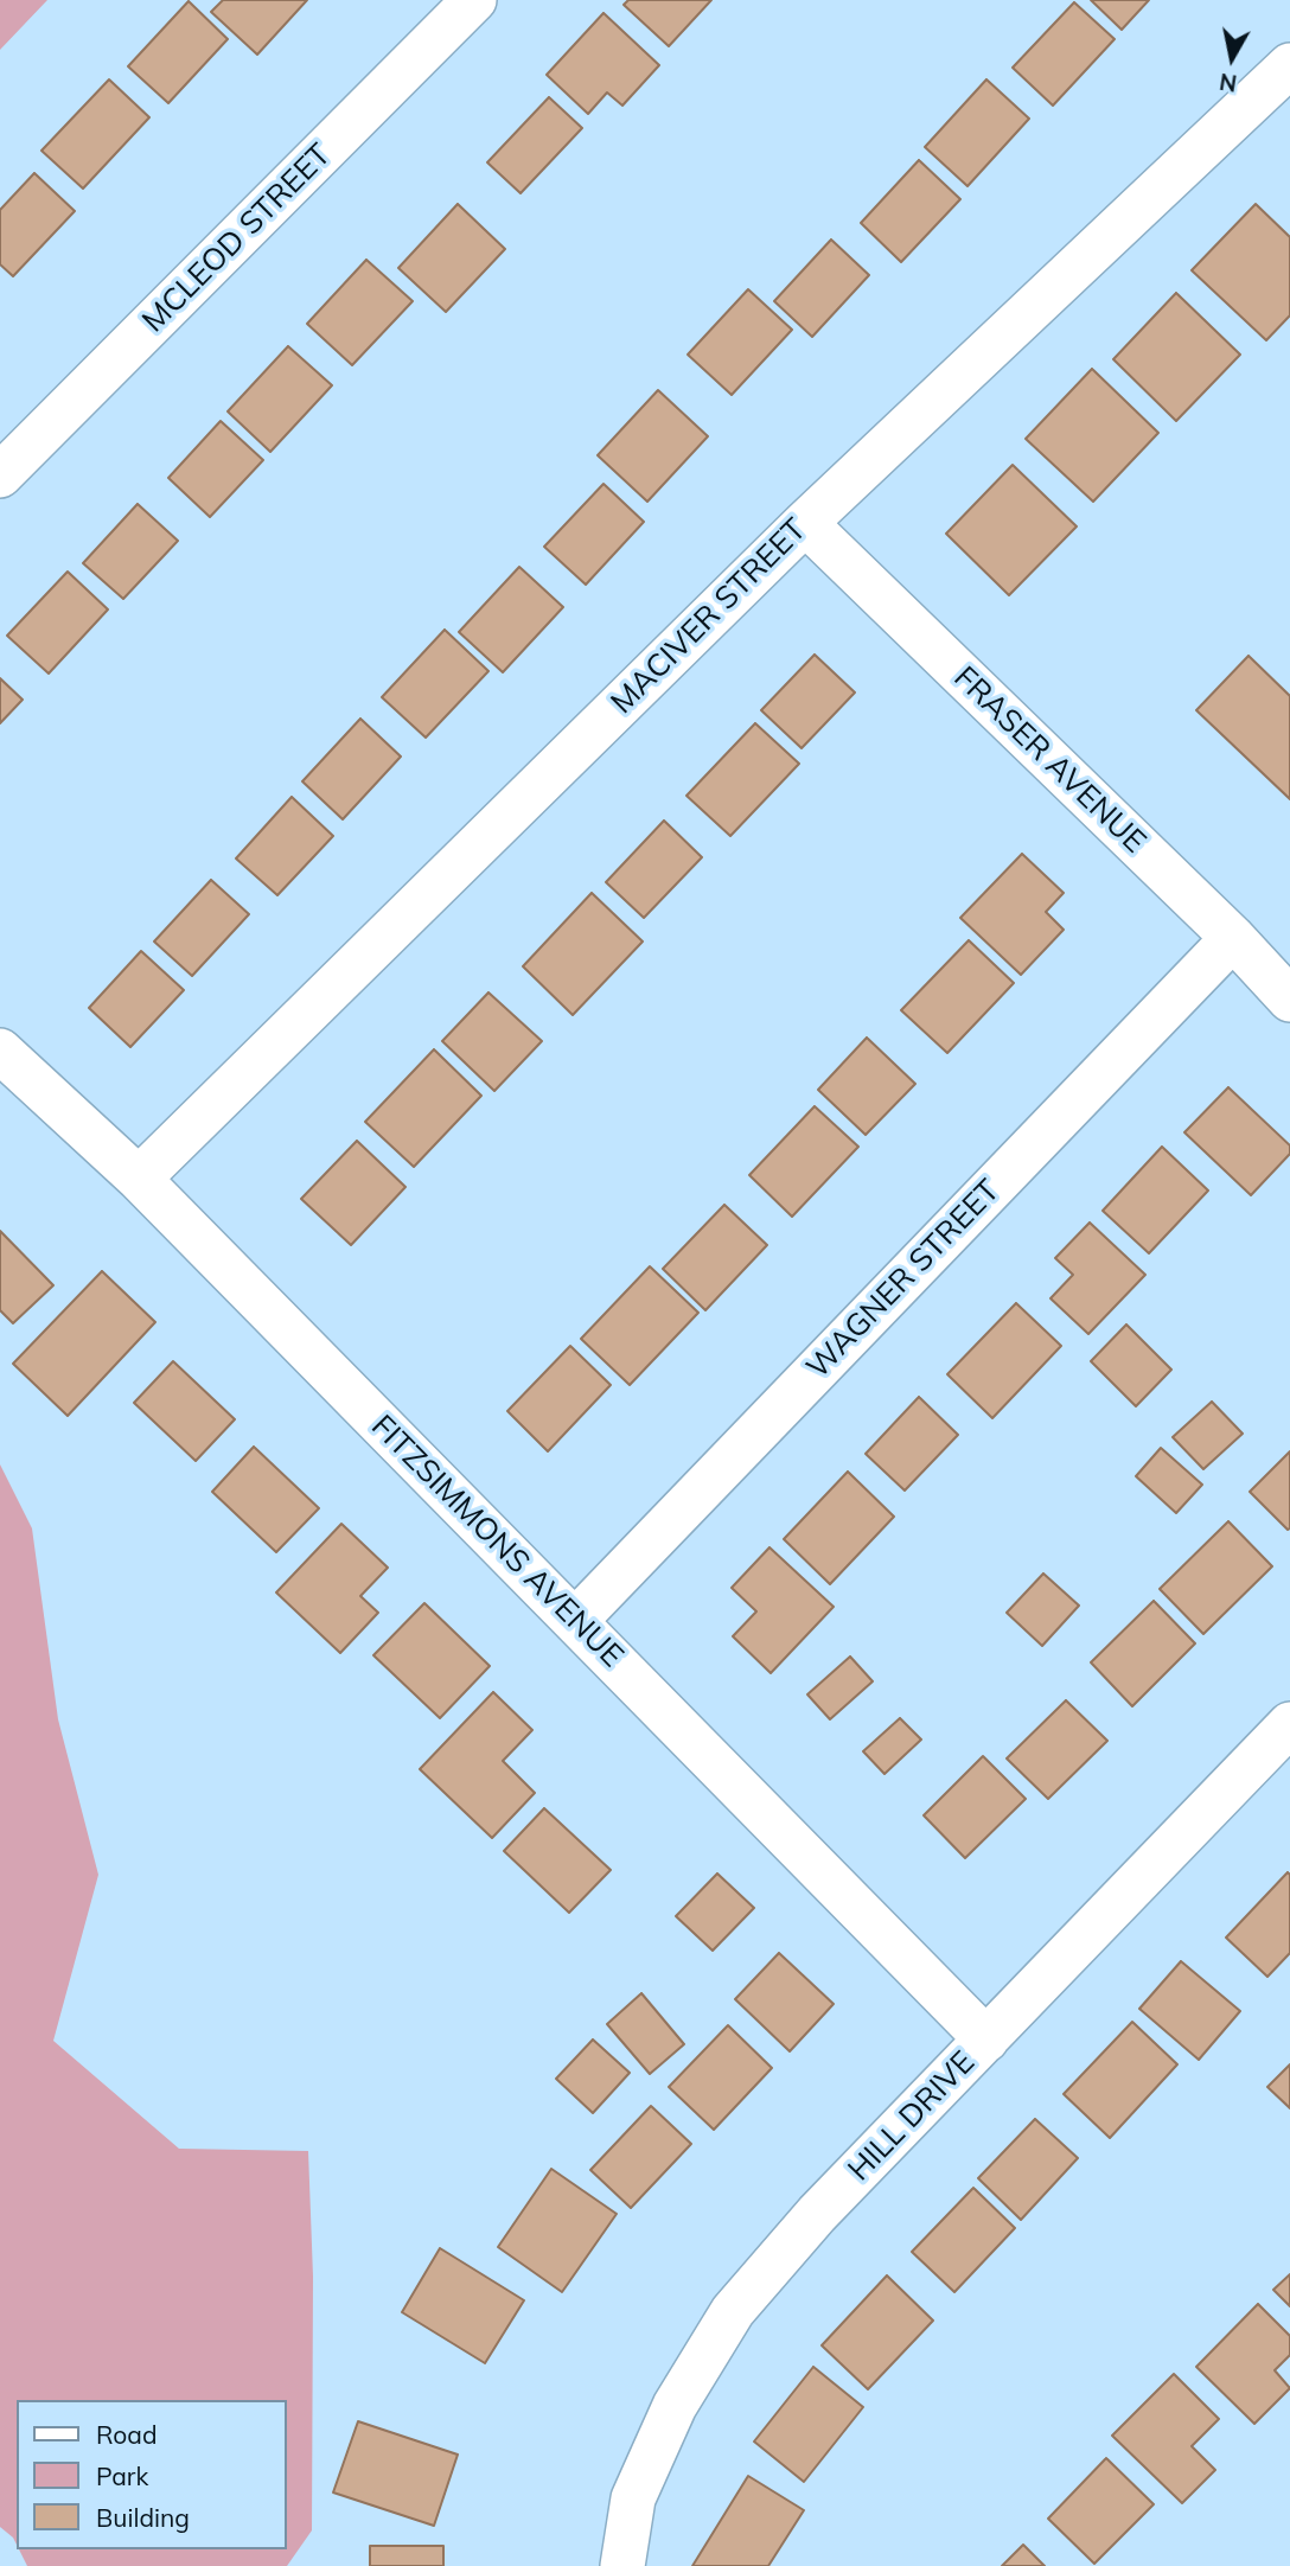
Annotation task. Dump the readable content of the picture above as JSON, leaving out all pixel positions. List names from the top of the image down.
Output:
{
  "streets": {
    "street": [
      "MCLEOD STREET",
      "MACIVER STREET",
      "FRASER AVENUE",
      "WAGNER STREET",
      "FITZSIMMONS AVENUE",
      "HILL DRIVE"
    ]
  },
  "crossings": [
    ["MACIVER STREET", "FRASER AVENUE"],
    ["MACIVER STREET", "FITZSIMMONS AVENUE"],
    ["FRASER AVENUE", "WAGNER STREET"],
    ["WAGNER STREET", "FITZSIMMONS AVENUE"],
    ["FITZSIMMONS AVENUE", "HILL DRIVE"]
  ],
  "legend": ["Road", "Park", "Building"],
  "north": "bottom"
}
